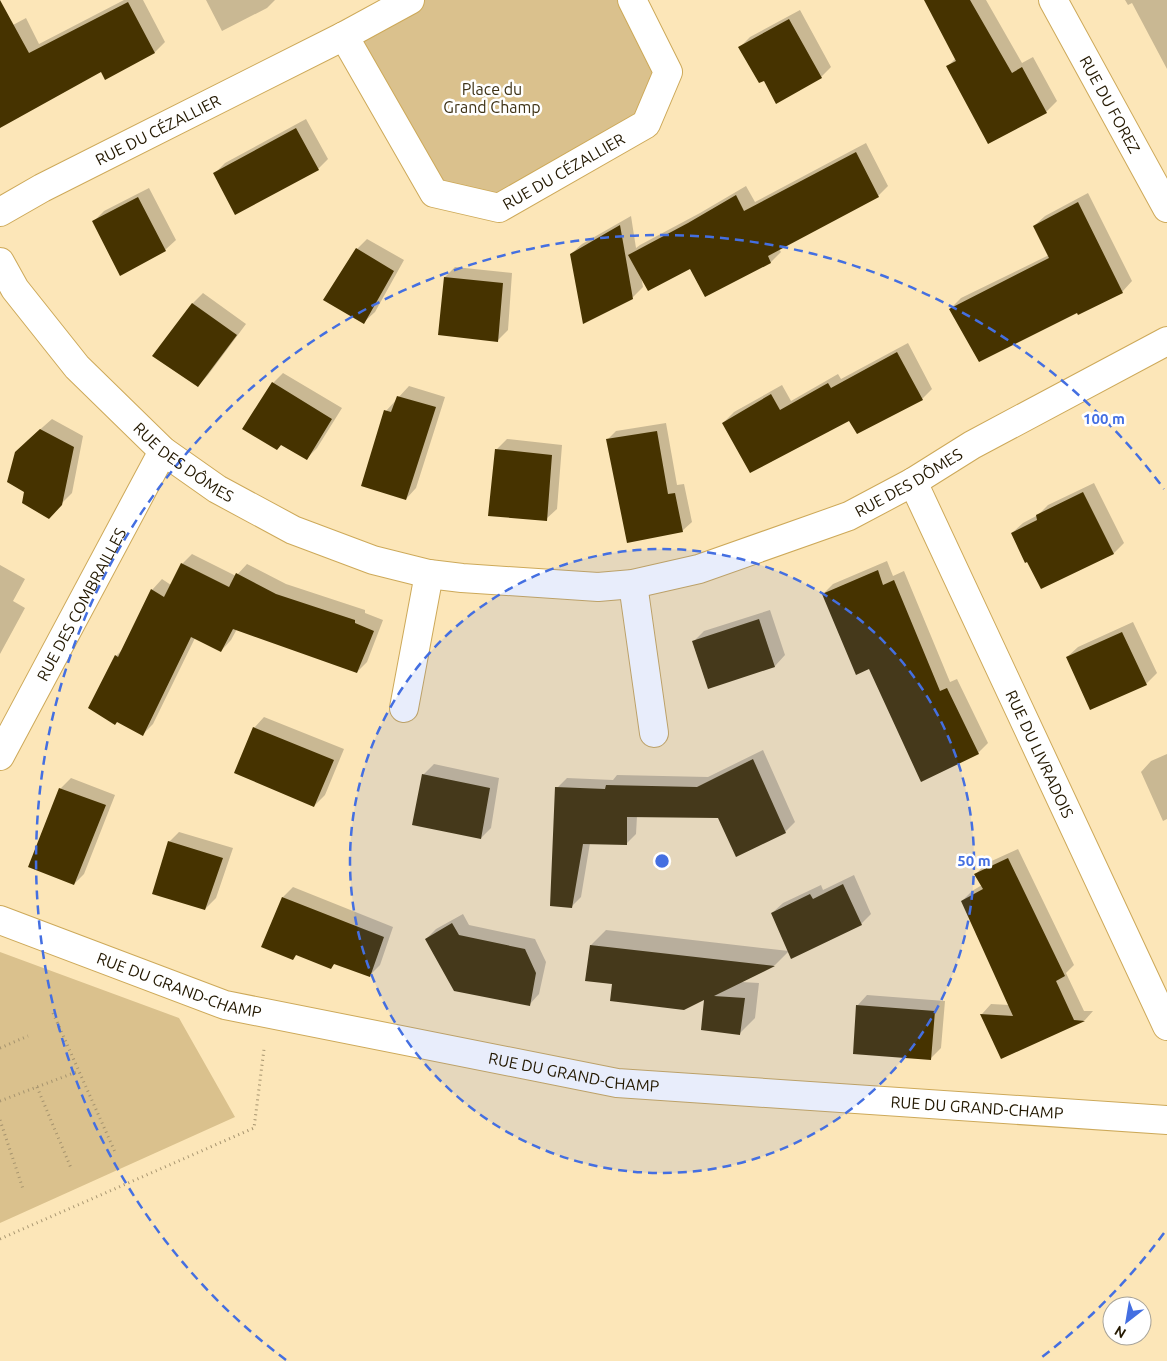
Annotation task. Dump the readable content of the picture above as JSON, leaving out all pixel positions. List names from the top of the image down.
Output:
{
  "streets": {
    "street": [
      "RUE DU FOREZ",
      "RUE DU CÉZALLIER",
      "RUE DES DÔMES",
      "RUE DES COMBRAILLES",
      "RUE DU LIVRADOIS",
      "RUE DU GRAND-CHAMP"
    ]
  },
  "crossings": [
    ["RUE DES DÔMES", "RUE DES COMBRAILLES"],
    ["RUE DES DÔMES", "RUE DU LIVRADOIS"]
  ],
  "parks": ["Place du Grand Champ"],
  "north": "bottom left",
  "rings": ["100 m", "50 m"]
}
